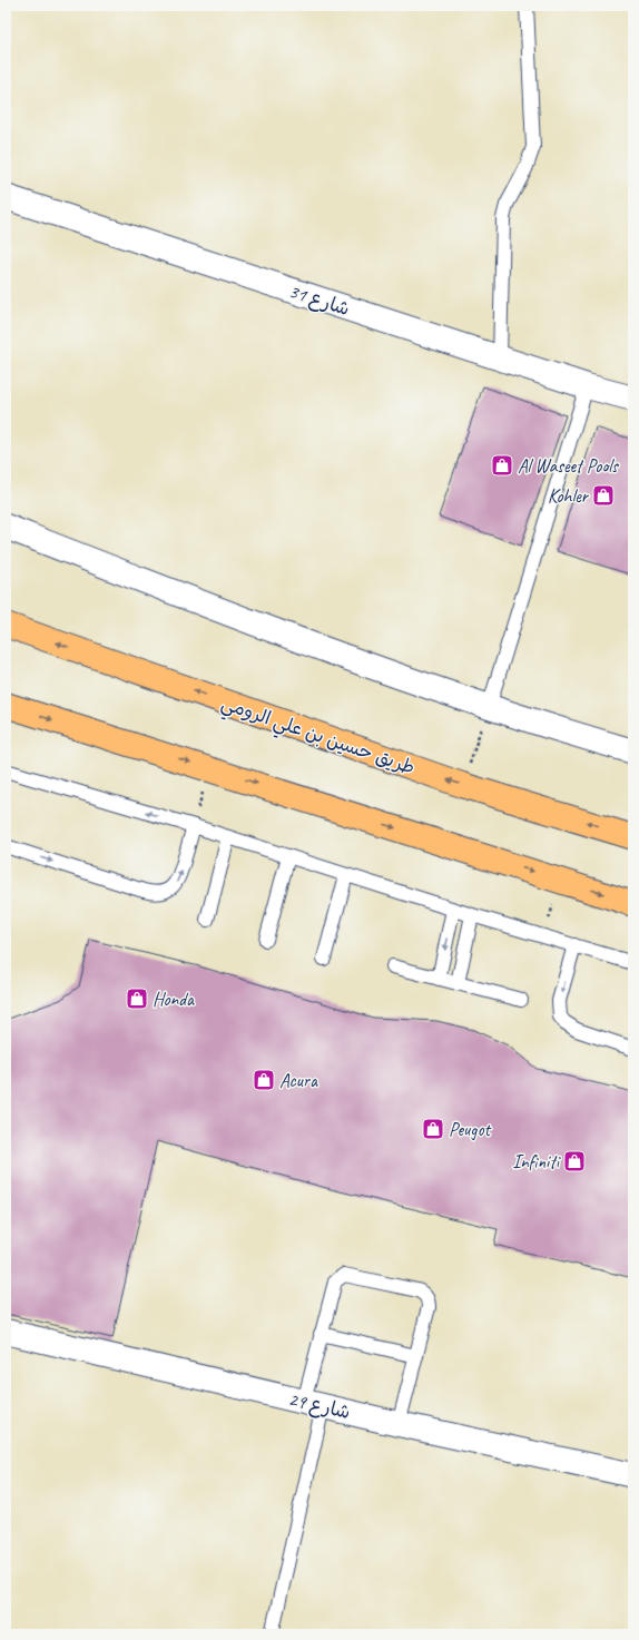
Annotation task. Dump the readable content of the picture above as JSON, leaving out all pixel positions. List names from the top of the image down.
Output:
{
  "streets": {
    "highway": ["طريق حسين بن علي الرومي"],
    "street": ["شارع 31", "شارع 29"]
  },
  "places": {
    "shop": [
      "Al Waseet Pools",
      "Kohler",
      "Honda",
      "Acura",
      "Peugot",
      "Infiniti"
    ]
  }
}
